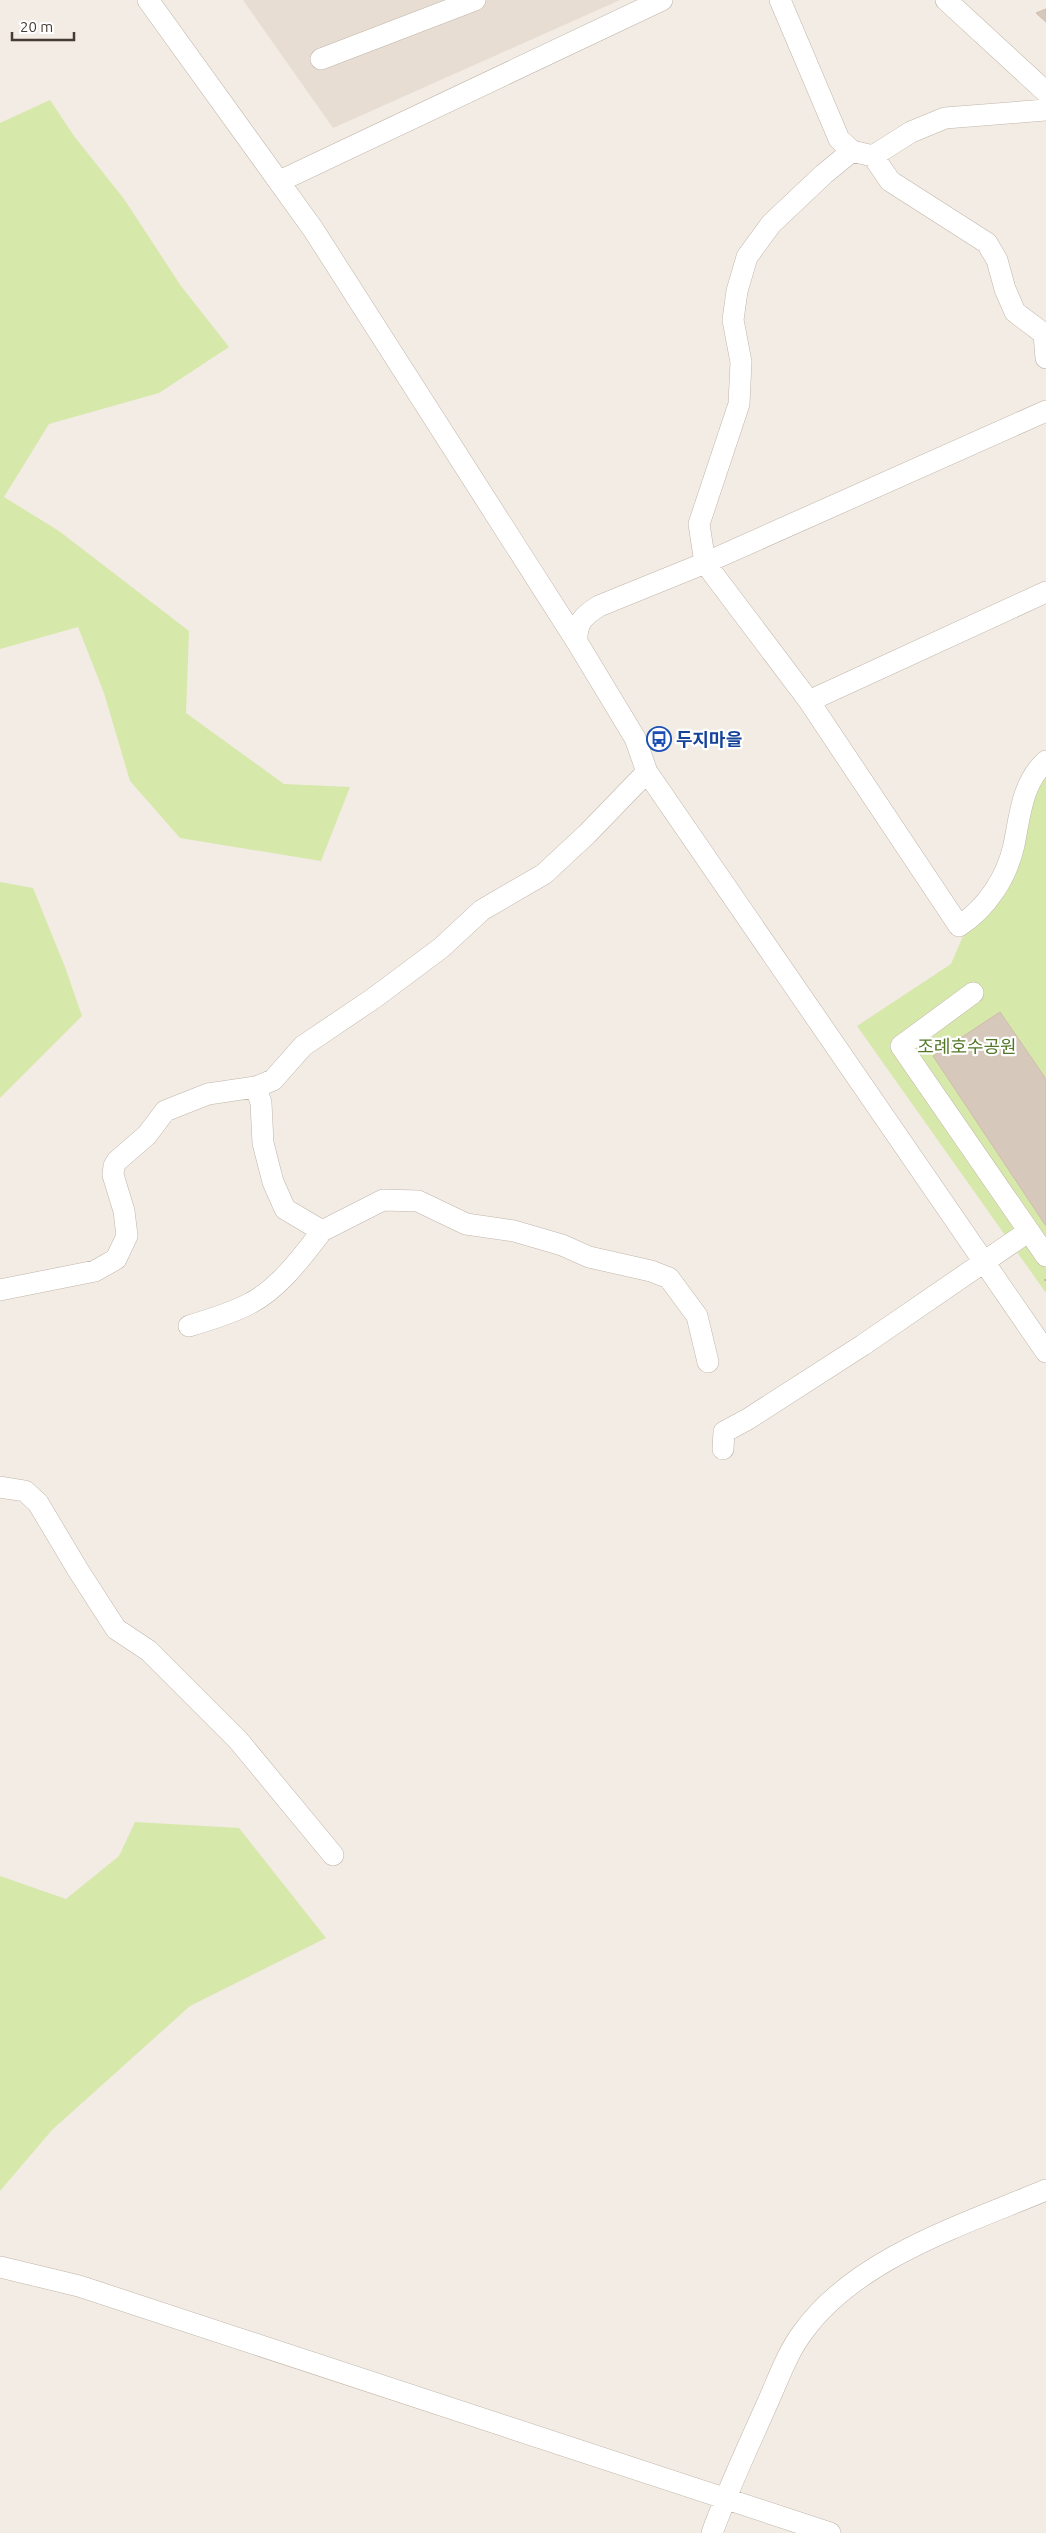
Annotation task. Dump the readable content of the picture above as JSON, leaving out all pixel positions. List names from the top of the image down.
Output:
{
  "parks": ["조례호수공원"],
  "places": {
    "bus stop": ["두지마을"]
  },
  "scale_bar": "20 m"
}
